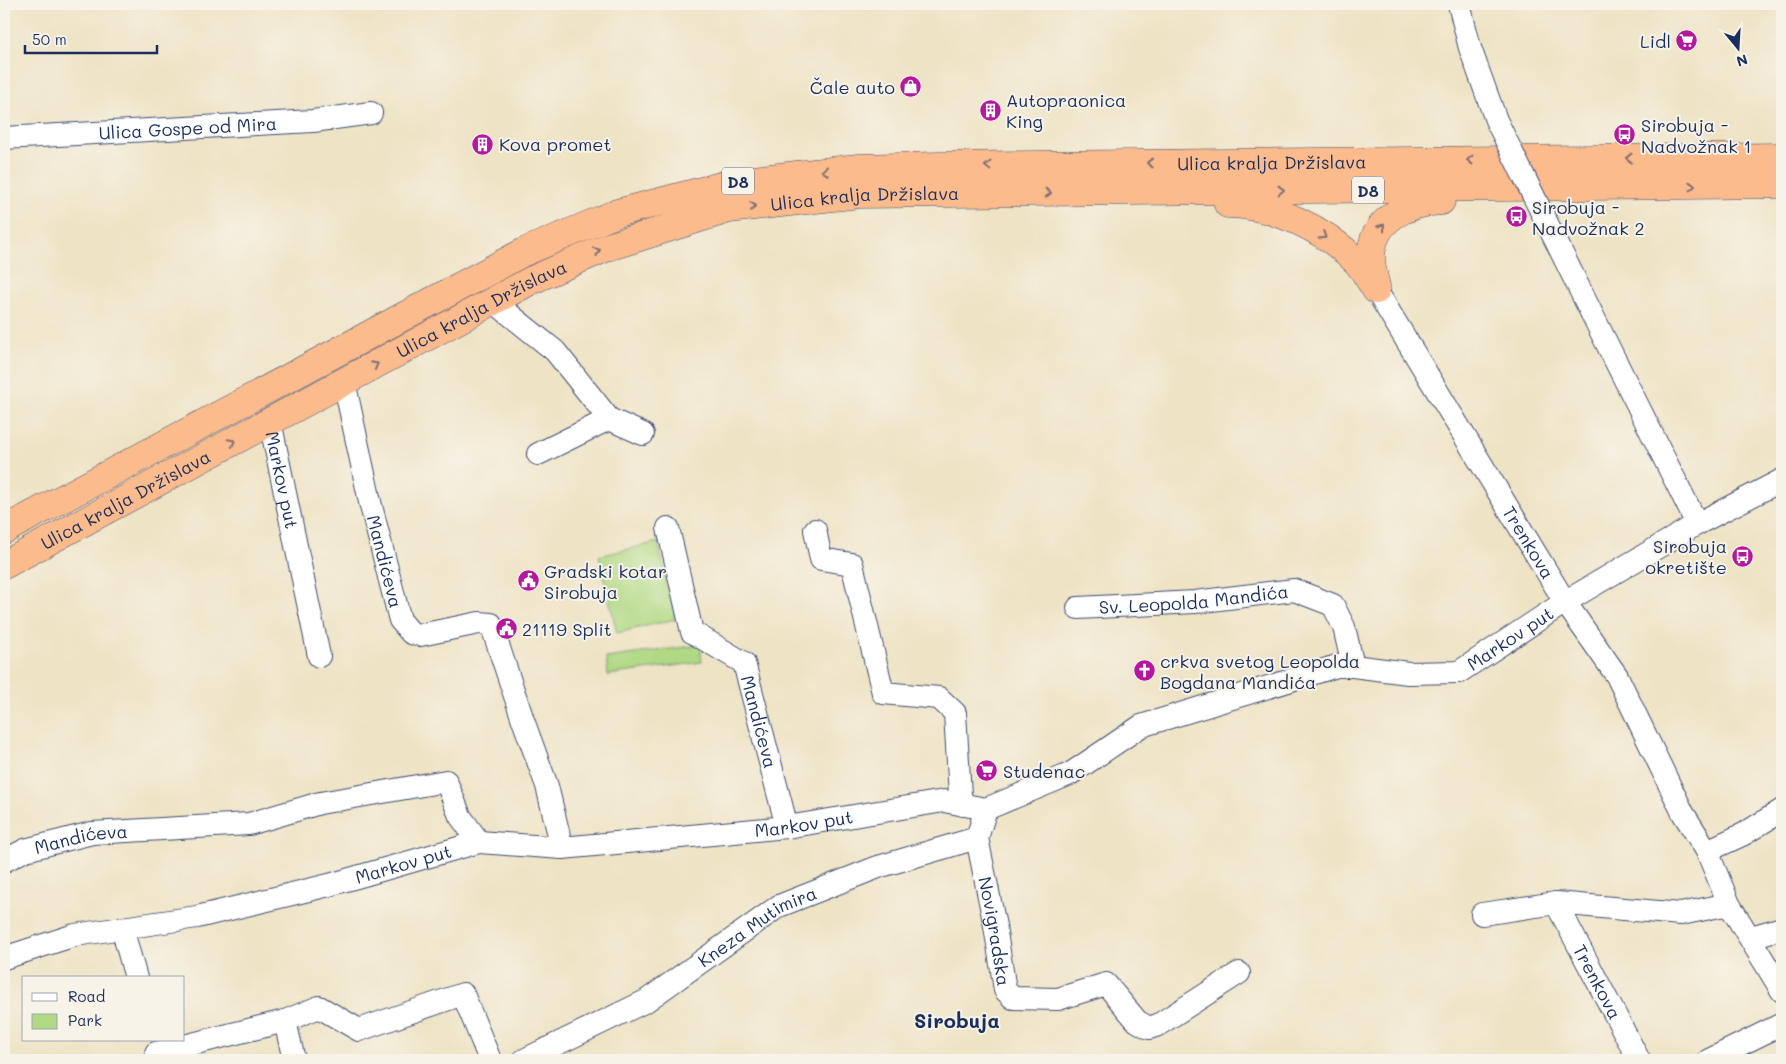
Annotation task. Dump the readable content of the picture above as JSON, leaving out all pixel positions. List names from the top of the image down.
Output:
{
  "streets": {
    "highway": ["Ulica kralja Držislava", "D8"],
    "street": [
      "Ulica Gospe od Mira",
      "Markov put",
      "Trenkova",
      "Mandićeva",
      "Sv. Leopolda Mandića",
      "Kneza Mutimira",
      "Novigradska"
    ]
  },
  "crossings": [
    ["Ulica kralja Držislava", "Markov put"],
    ["Ulica kralja Držislava", "Mandićeva"],
    ["Markov put", "Trenkova"],
    ["Markov put", "Mandićeva"],
    ["Markov put", "Sv. Leopolda Mandića"],
    ["Kneza Mutimira", "Novigradska"]
  ],
  "districts": ["Sirobuja"],
  "places": {
    "supermarket": ["Lidl", "Studenac"],
    "shop": ["Čale auto"],
    "building": ["Autopraonica King", "Kova promet"],
    "bus stop": ["Sirobuja - Nadvožnak 1", "Sirobuja - Nadvožnak 2", "Sirobuja okretište"],
    "public building": ["Gradski kotar Sirobuja", "21119 Split"],
    "church": ["crkva svetog Leopolda Bogdana Mandića"]
  },
  "legend": ["Road", "Park"],
  "scale_bar": "50 m",
  "north": "bottom"
}
